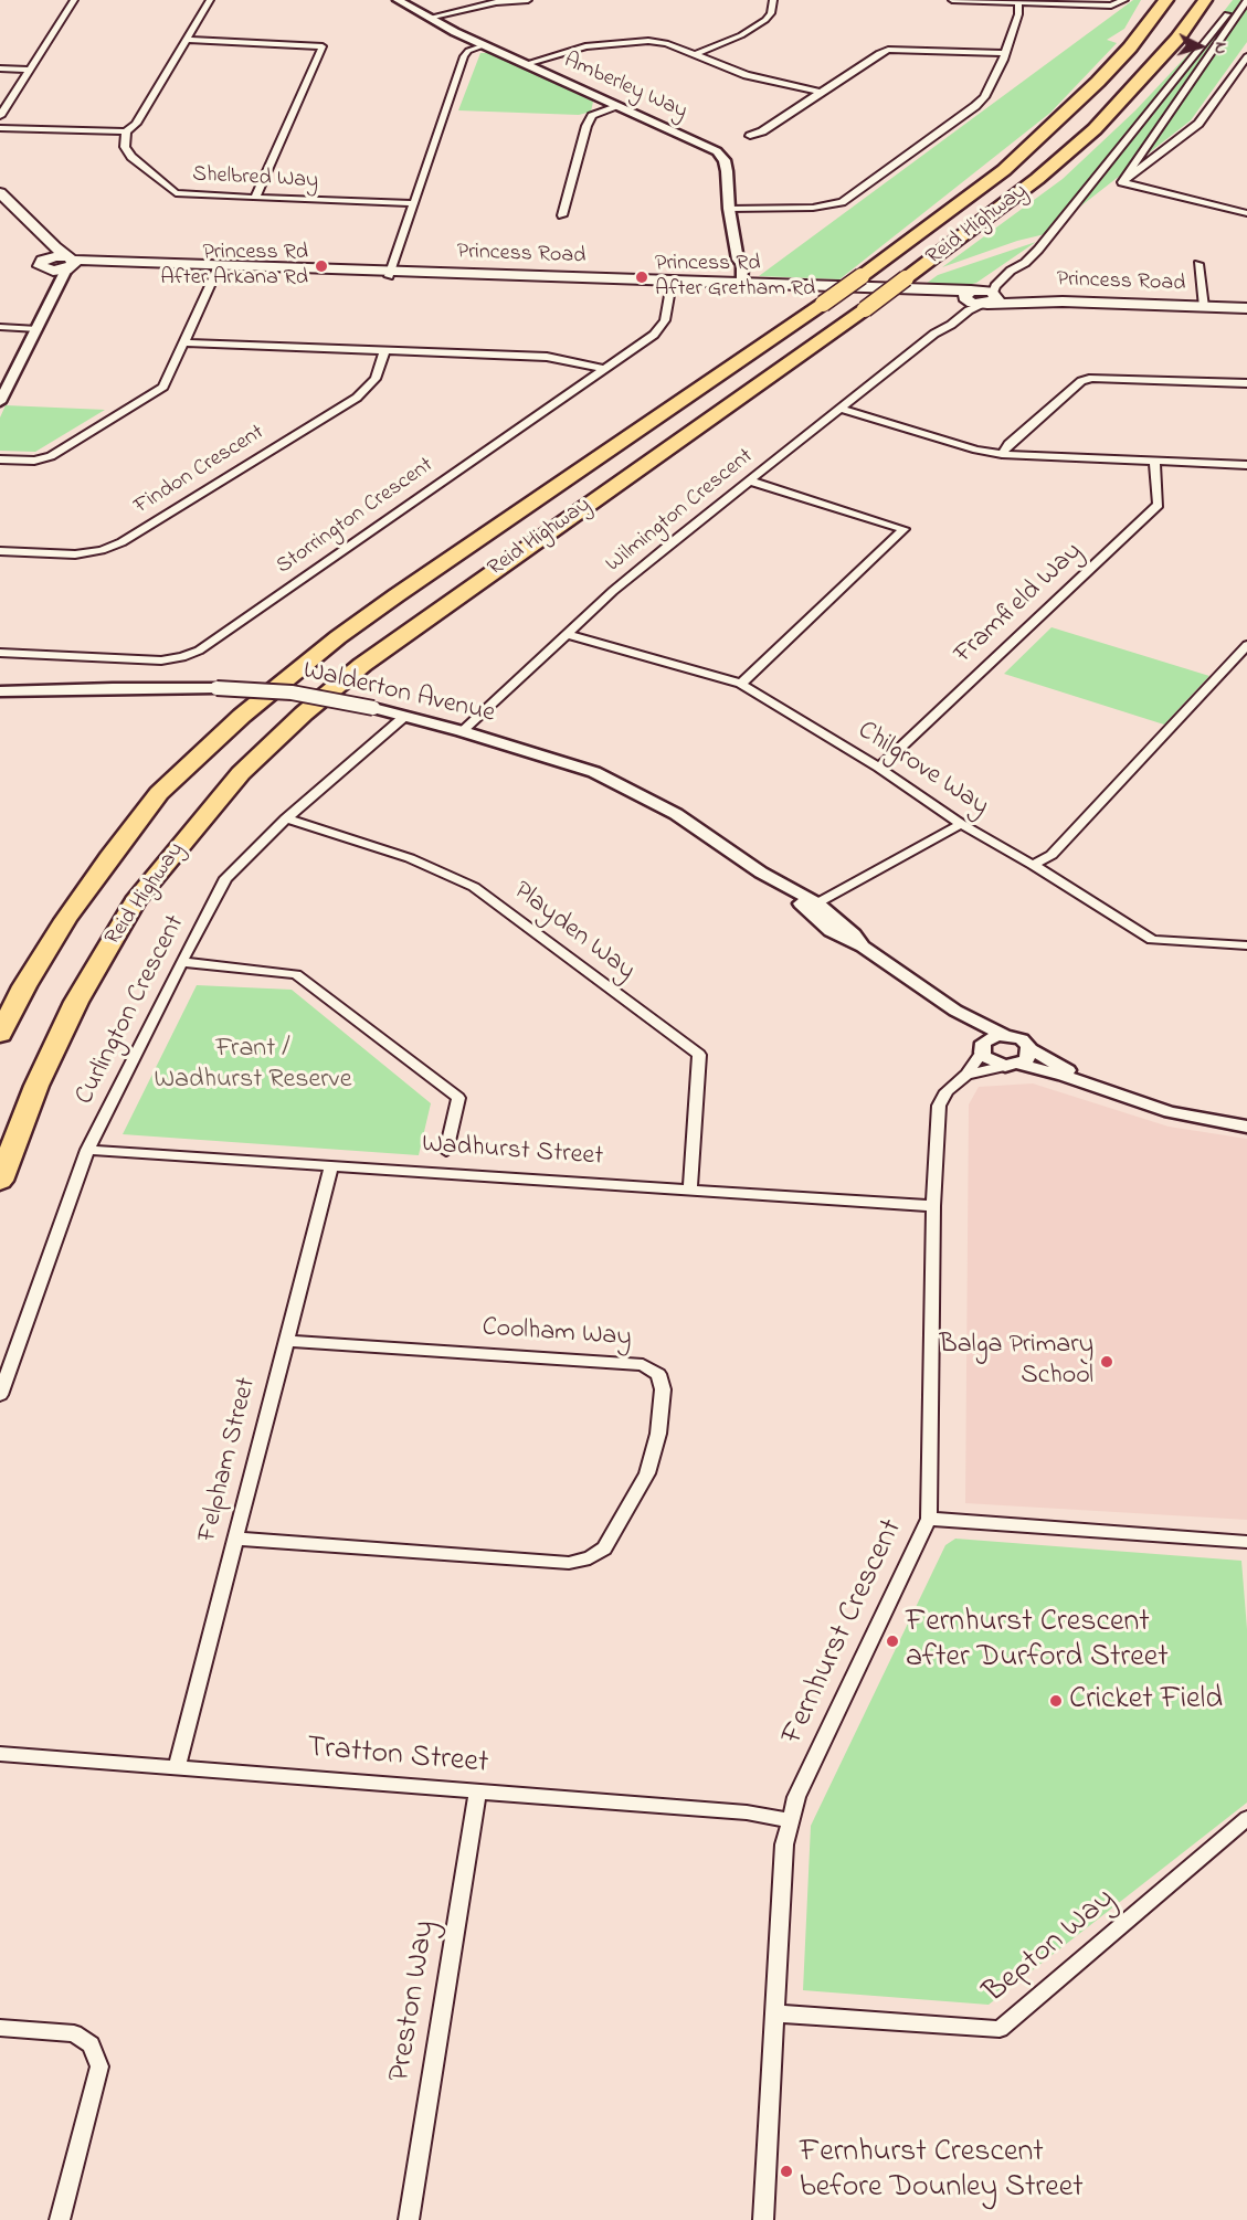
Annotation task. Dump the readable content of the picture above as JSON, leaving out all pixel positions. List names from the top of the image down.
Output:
{
  "streets": {
    "highway": ["Reid Highway"],
    "main road": ["Princess Road"],
    "street": [
      "Amberley Way",
      "Shelbred Way",
      "Findon Crescent",
      "Wilmington Crescent",
      "Storrington Crescent",
      "Framfield Way",
      "Walderton Avenue",
      "Chilgrove Way",
      "Playden Way",
      "Curlington Crescent",
      "Wadhurst Street",
      "Coolham Way",
      "Felpham Street",
      "Fernhurst Crescent",
      "Tratton Street",
      "Bepton Way",
      "Preston Way"
    ]
  },
  "crossings": [
    ["Amberley Way", "Princess Road"],
    ["Princess Road", "Wilmington Crescent"],
    ["Princess Road", "Storrington Crescent"],
    ["Wilmington Crescent", "Walderton Avenue"],
    ["Wilmington Crescent", "Chilgrove Way"],
    ["Framfield Way", "Chilgrove Way"],
    ["Walderton Avenue", "Curlington Crescent"],
    ["Walderton Avenue", "Fernhurst Crescent"],
    ["Playden Way", "Curlington Crescent"],
    ["Playden Way", "Wadhurst Street"],
    ["Curlington Crescent", "Wadhurst Street"],
    ["Wadhurst Street", "Felpham Street"],
    ["Wadhurst Street", "Fernhurst Crescent"],
    ["Coolham Way", "Felpham Street"],
    ["Felpham Street", "Tratton Street"],
    ["Fernhurst Crescent", "Tratton Street"],
    ["Fernhurst Crescent", "Bepton Way"],
    ["Tratton Street", "Preston Way"]
  ],
  "parks": ["Frant / Wadhurst Reserve"],
  "places": [
    "Princess Rd After Arkana Rd",
    "Princess Rd After Gretham Rd",
    "Balga Primary School",
    "Fernhurst Crescent after Durford Street",
    "Cricket Field",
    "Fernhurst Crescent before Dounley Street"
  ],
  "north": "right"
}
